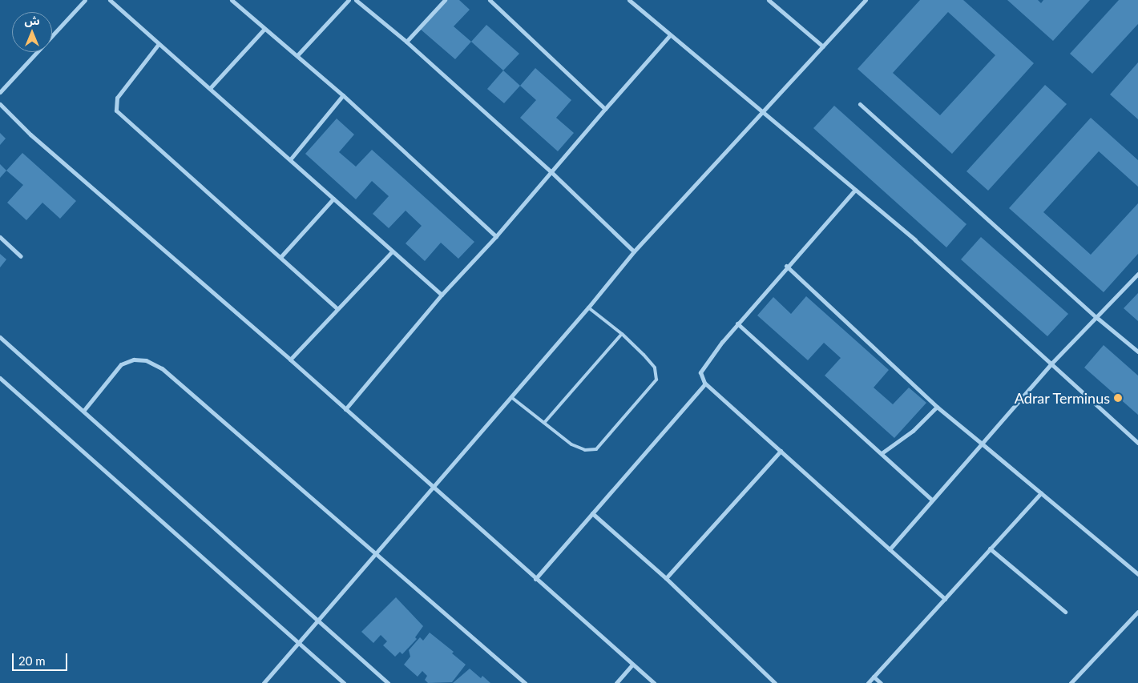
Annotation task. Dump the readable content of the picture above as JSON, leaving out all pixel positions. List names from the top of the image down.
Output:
{
  "places": ["Adrar Terminus"],
  "scale_bar": "20 m",
  "north": "top"
}
